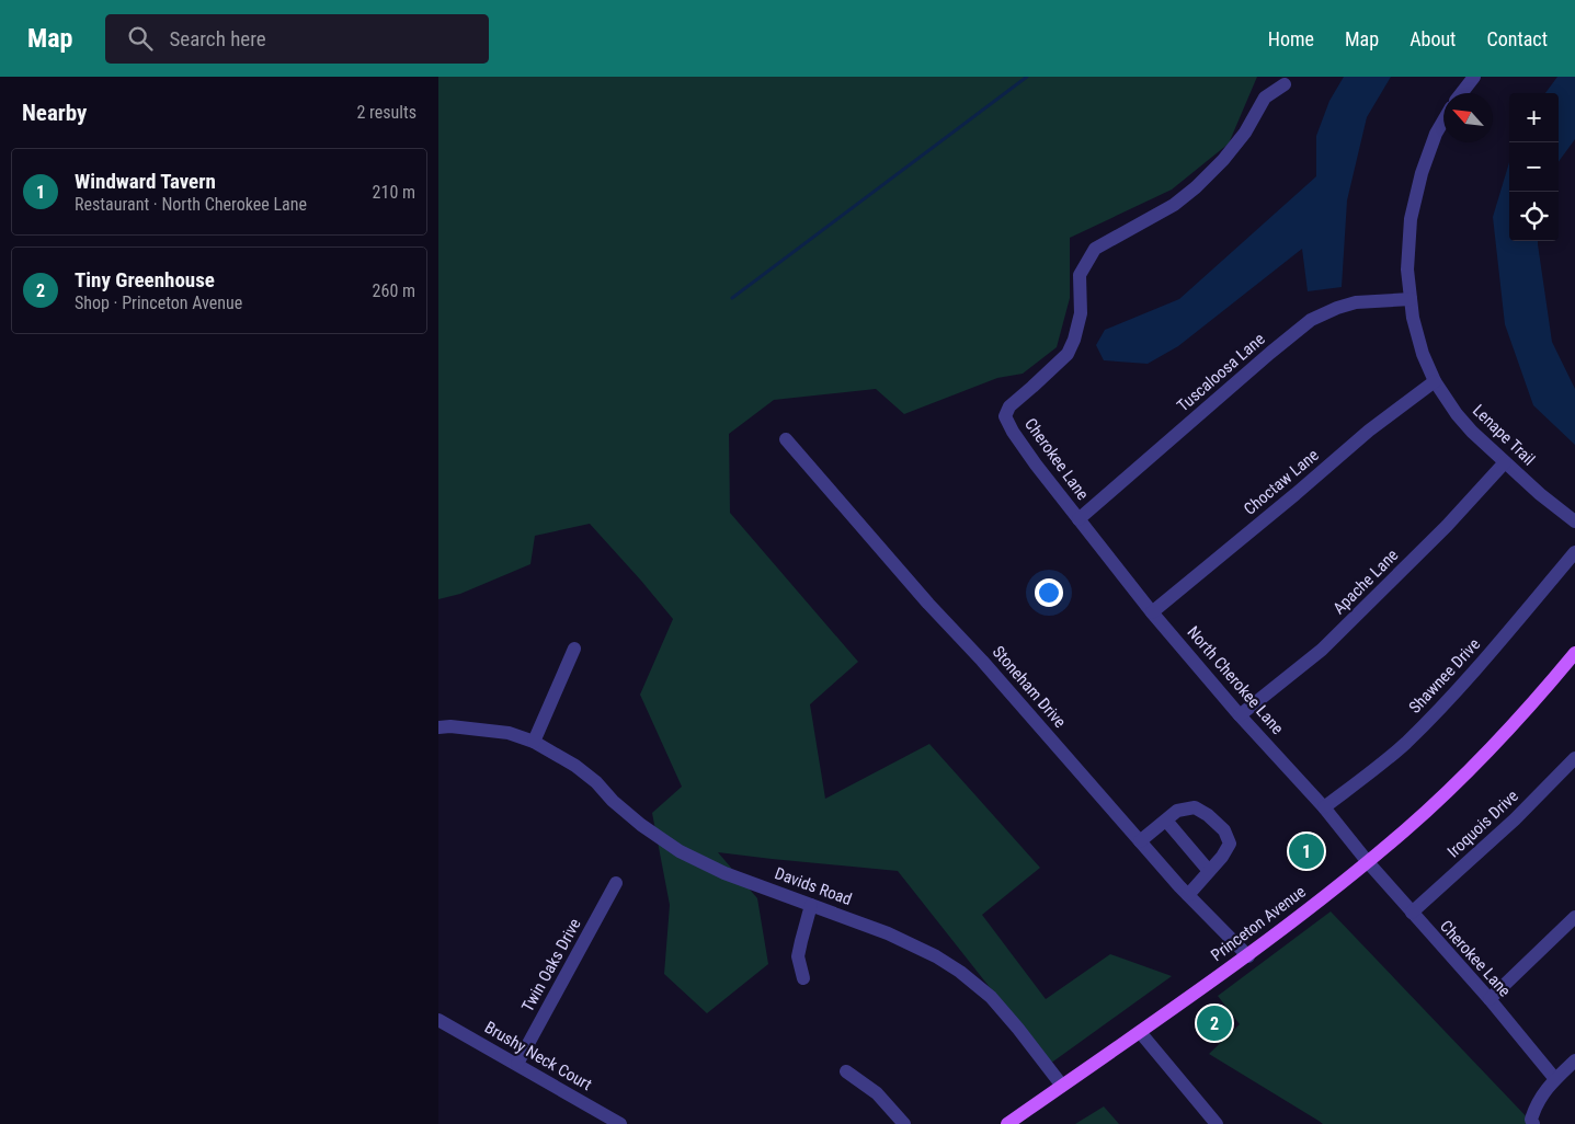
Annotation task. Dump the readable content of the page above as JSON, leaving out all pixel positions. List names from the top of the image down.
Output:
{
  "streets": {
    "main road": ["Princeton Avenue"],
    "street": [
      "Tuscaloosa Lane",
      "Lenape Trail",
      "Cherokee Lane",
      "Choctaw Lane",
      "Apache Lane",
      "Shawnee Drive",
      "North Cherokee Lane",
      "Stoneham Drive",
      "Iroquois Drive",
      "Davids Road",
      "Twin Oaks Drive",
      "Brushy Neck Court"
    ]
  },
  "crossings": [
    ["Tuscaloosa Lane", "Lenape Trail"],
    ["Tuscaloosa Lane", "Cherokee Lane"],
    ["Tuscaloosa Lane", "North Cherokee Lane"],
    ["Lenape Trail", "Choctaw Lane"],
    ["Lenape Trail", "Apache Lane"],
    ["Cherokee Lane", "North Cherokee Lane"],
    ["Cherokee Lane", "Iroquois Drive"],
    ["Cherokee Lane", "Princeton Avenue"],
    ["Choctaw Lane", "North Cherokee Lane"],
    ["Apache Lane", "North Cherokee Lane"],
    ["Shawnee Drive", "North Cherokee Lane"],
    ["North Cherokee Lane", "Princeton Avenue"],
    ["Stoneham Drive", "Princeton Avenue"],
    ["Davids Road", "Princeton Avenue"],
    ["Twin Oaks Drive", "Brushy Neck Court"]
  ],
  "north": "top left",
  "page": {
    "header": "Map",
    "search": "Search here",
    "nav": [
      "Home",
      "Map",
      "About",
      "Contact"
    ],
    "heading": ["Nearby", "2 results"],
    "map_buttons": ["+", "−"],
    "list": [
      {
        "mark": "1",
        "name": "Windward Tavern",
        "note": "Restaurant · North Cherokee Lane",
        "value": "210 m"
      },
      {
        "mark": "2",
        "name": "Tiny Greenhouse",
        "note": "Shop · Princeton Avenue",
        "value": "260 m"
      }
    ],
    "pins": ["1", "2"]
  }
}
